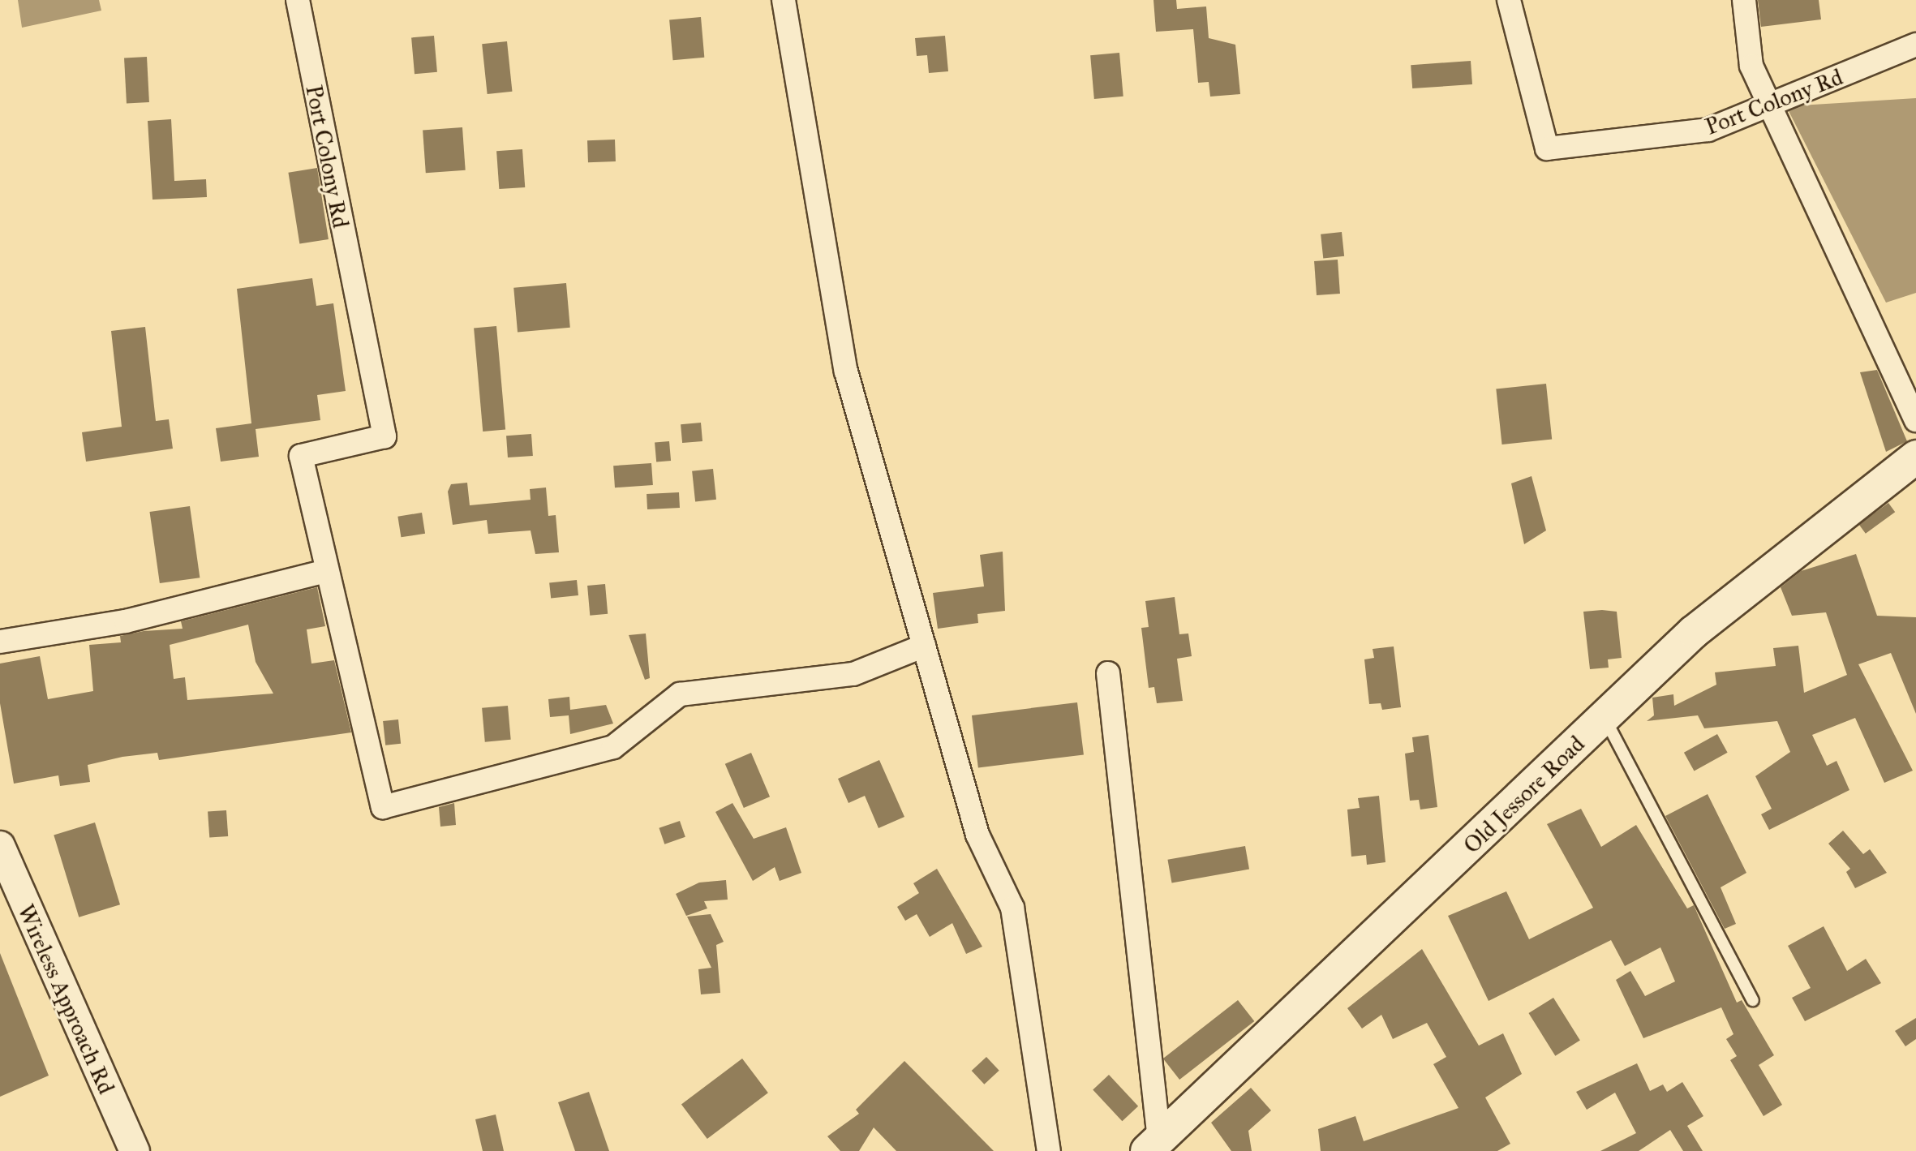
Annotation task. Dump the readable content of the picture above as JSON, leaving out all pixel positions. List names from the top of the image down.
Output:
{
  "streets": {
    "main road": ["Old Jessore Road"],
    "street": ["Port Colony Rd", "Wireless Approach Rd"]
  }
}
